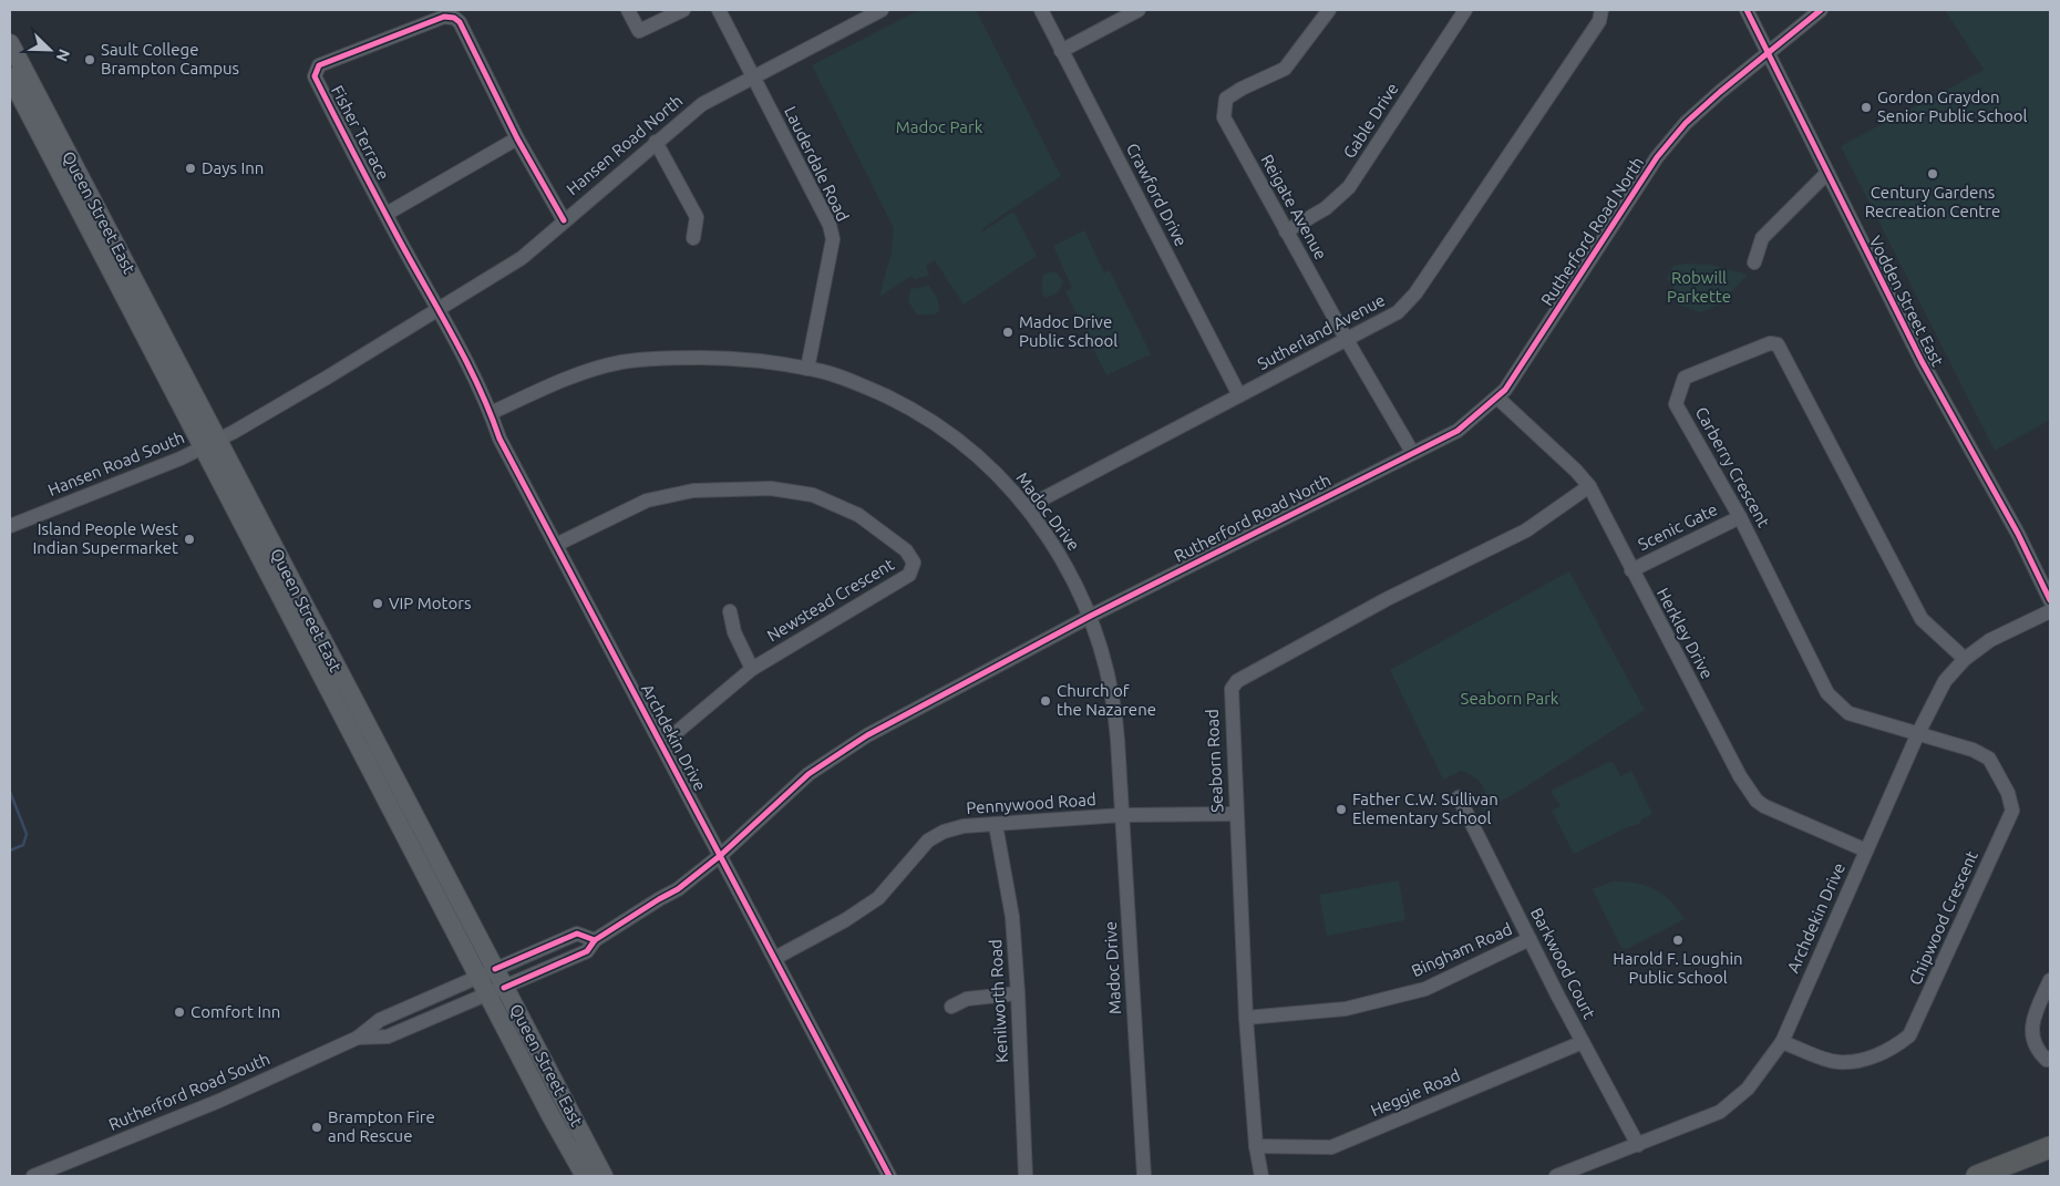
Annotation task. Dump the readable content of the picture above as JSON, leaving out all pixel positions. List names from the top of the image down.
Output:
{
  "streets": {
    "main road": ["Queen Street East"],
    "street": [
      "Gable Drive",
      "Fisher Terrace",
      "Hansen Road North",
      "Lauderdale Road",
      "Crawford Drive",
      "Reigate Avenue",
      "Rutherford Road North",
      "Vodden Street East",
      "Sutherland Avenue",
      "Hansen Road South",
      "Carberry Crescent",
      "Madoc Drive",
      "Scenic Gate",
      "Newstead Crescent",
      "Herkley Drive",
      "Archdekin Drive",
      "Seaborn Road",
      "Pennywood Road",
      "Chipwood Crescent",
      "Bingham Road",
      "Barkwood Court",
      "Kenilworth Road",
      "Rutherford Road South",
      "Heggie Road"
    ]
  },
  "crossings": [
    ["Gable Drive", "Reigate Avenue"],
    ["Fisher Terrace", "Hansen Road North"],
    ["Fisher Terrace", "Archdekin Drive"],
    ["Hansen Road North", "Lauderdale Road"],
    ["Hansen Road North", "Hansen Road South"],
    ["Hansen Road North", "Archdekin Drive"],
    ["Lauderdale Road", "Madoc Drive"],
    ["Crawford Drive", "Sutherland Avenue"],
    ["Reigate Avenue", "Rutherford Road North"],
    ["Reigate Avenue", "Sutherland Avenue"],
    ["Queen Street East", "Rutherford Road North"],
    ["Queen Street East", "Hansen Road South"],
    ["Queen Street East", "Rutherford Road South"],
    ["Rutherford Road North", "Vodden Street East"],
    ["Rutherford Road North", "Madoc Drive"],
    ["Rutherford Road North", "Herkley Drive"],
    ["Rutherford Road North", "Archdekin Drive"],
    ["Rutherford Road North", "Rutherford Road South"],
    ["Sutherland Avenue", "Madoc Drive"],
    ["Carberry Crescent", "Scenic Gate"],
    ["Carberry Crescent", "Archdekin Drive"],
    ["Carberry Crescent", "Chipwood Crescent"],
    ["Madoc Drive", "Archdekin Drive"],
    ["Madoc Drive", "Pennywood Road"],
    ["Scenic Gate", "Herkley Drive"],
    ["Newstead Crescent", "Archdekin Drive"],
    ["Herkley Drive", "Archdekin Drive"],
    ["Herkley Drive", "Seaborn Road"],
    ["Archdekin Drive", "Pennywood Road"],
    ["Archdekin Drive", "Chipwood Crescent"],
    ["Archdekin Drive", "Barkwood Court"],
    ["Seaborn Road", "Pennywood Road"],
    ["Seaborn Road", "Bingham Road"],
    ["Seaborn Road", "Heggie Road"],
    ["Pennywood Road", "Kenilworth Road"],
    ["Bingham Road", "Barkwood Court"],
    ["Barkwood Court", "Heggie Road"]
  ],
  "parks": ["Madoc Park", "Robwill Parkette", "Seaborn Park"],
  "places": [
    "Sault College Brampton Campus",
    "Gordon Graydon Senior Public School",
    "Days Inn",
    "Century Gardens Recreation Centre",
    "Madoc Drive Public School",
    "Island People West Indian Supermarket",
    "VIP Motors",
    "Church of the Nazarene",
    "Father C.W. Sullivan Elementary School",
    "Harold F. Loughin Public School",
    "Comfort Inn",
    "Brampton Fire and Rescue"
  ],
  "north": "bottom right"
}
